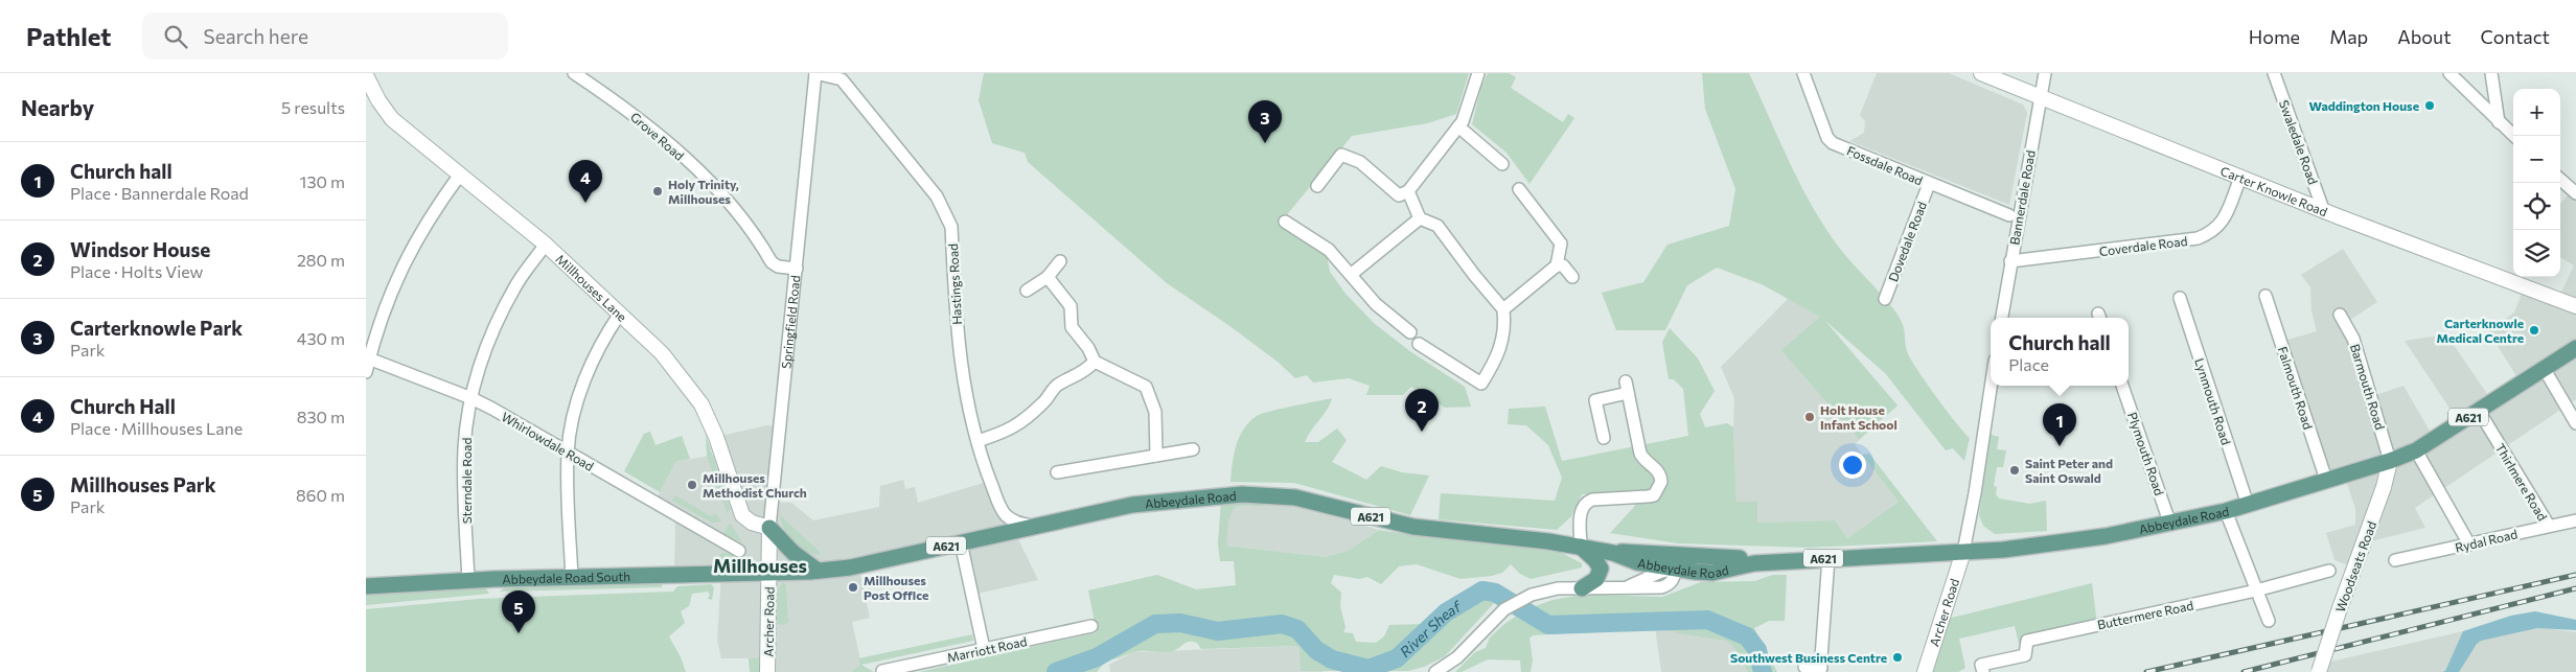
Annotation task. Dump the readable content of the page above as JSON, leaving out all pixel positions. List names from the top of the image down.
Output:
{
  "streets": {
    "main road": ["A621", "Abbeydale Road", "Abbeydale Road South"],
    "street": [
      "Grove Road",
      "Swaledale Road",
      "Fossdale Road",
      "Carter Knowle Road",
      "Bannerdale Road",
      "Dovedale Road",
      "Coverdale Road",
      "Hastings Road",
      "Millhouses Lane",
      "Springfield Road",
      "Barmouth Road",
      "Falmouth Road",
      "Lynmouth Road",
      "Whirlowdale Road",
      "Plymouth Road",
      "Sterndale Road",
      "Thirlmere Road",
      "Rydal Road",
      "Woodseats Road",
      "Archer Road",
      "Buttermere Road",
      "Marriott Road"
    ]
  },
  "crossings": [
    ["Grove Road", "Springfield Road"],
    ["Swaledale Road", "Carter Knowle Road"],
    ["Fossdale Road", "Dovedale Road"],
    ["Carter Knowle Road", "Bannerdale Road"],
    ["Carter Knowle Road", "Coverdale Road"],
    ["Bannerdale Road", "Coverdale Road"],
    ["Hastings Road", "Springfield Road"],
    ["Hastings Road", "Abbeydale Road"],
    ["Millhouses Lane", "Springfield Road"],
    ["Millhouses Lane", "Sterndale Road"],
    ["Springfield Road", "Abbeydale Road"],
    ["Springfield Road", "Abbeydale Road South"],
    ["Springfield Road", "Archer Road"],
    ["Barmouth Road", "Abbeydale Road"],
    ["Barmouth Road", "Woodseats Road"],
    ["Falmouth Road", "Abbeydale Road"],
    ["Lynmouth Road", "Abbeydale Road"],
    ["Whirlowdale Road", "Sterndale Road"],
    ["Plymouth Road", "Abbeydale Road"],
    ["Sterndale Road", "Abbeydale Road South"],
    ["Thirlmere Road", "Abbeydale Road"],
    ["Thirlmere Road", "Rydal Road"],
    ["Abbeydale Road", "Woodseats Road"],
    ["Abbeydale Road", "Abbeydale Road South"],
    ["Abbeydale Road", "Archer Road"],
    ["Abbeydale Road South", "Archer Road"]
  ],
  "districts": ["Millhouses"],
  "water": ["River Sheaf"],
  "places": [
    "Waddington House",
    "Holy Trinity, Millhouses",
    "Carterknowle Medical Centre",
    "Holt House Infant School",
    "Saint Peter and Saint Oswald",
    "Millhouses Methodist Church",
    "Millhouses Post Office",
    "Southwest Business Centre"
  ],
  "page": {
    "header": "Pathlet",
    "search": "Search here",
    "nav": [
      "Home",
      "Map",
      "About",
      "Contact"
    ],
    "heading": ["Nearby", "5 results"],
    "map_buttons": ["+", "−"],
    "pins": [
      "3",
      "4",
      "2",
      "1",
      "5"
    ],
    "list": [
      {
        "mark": "1",
        "name": "Church hall",
        "note": "Place · Bannerdale Road",
        "value": "130 m"
      },
      {
        "mark": "2",
        "name": "Windsor House",
        "note": "Place · Holts View",
        "value": "280 m"
      },
      {
        "mark": "3",
        "name": "Carterknowle Park",
        "note": "Park",
        "value": "430 m"
      },
      {
        "mark": "4",
        "name": "Church Hall",
        "note": "Place · Millhouses Lane",
        "value": "830 m"
      },
      {
        "mark": "5",
        "name": "Millhouses Park",
        "note": "Park",
        "value": "860 m"
      }
    ],
    "popup": ["Church hall", "Place"]
  }
}
